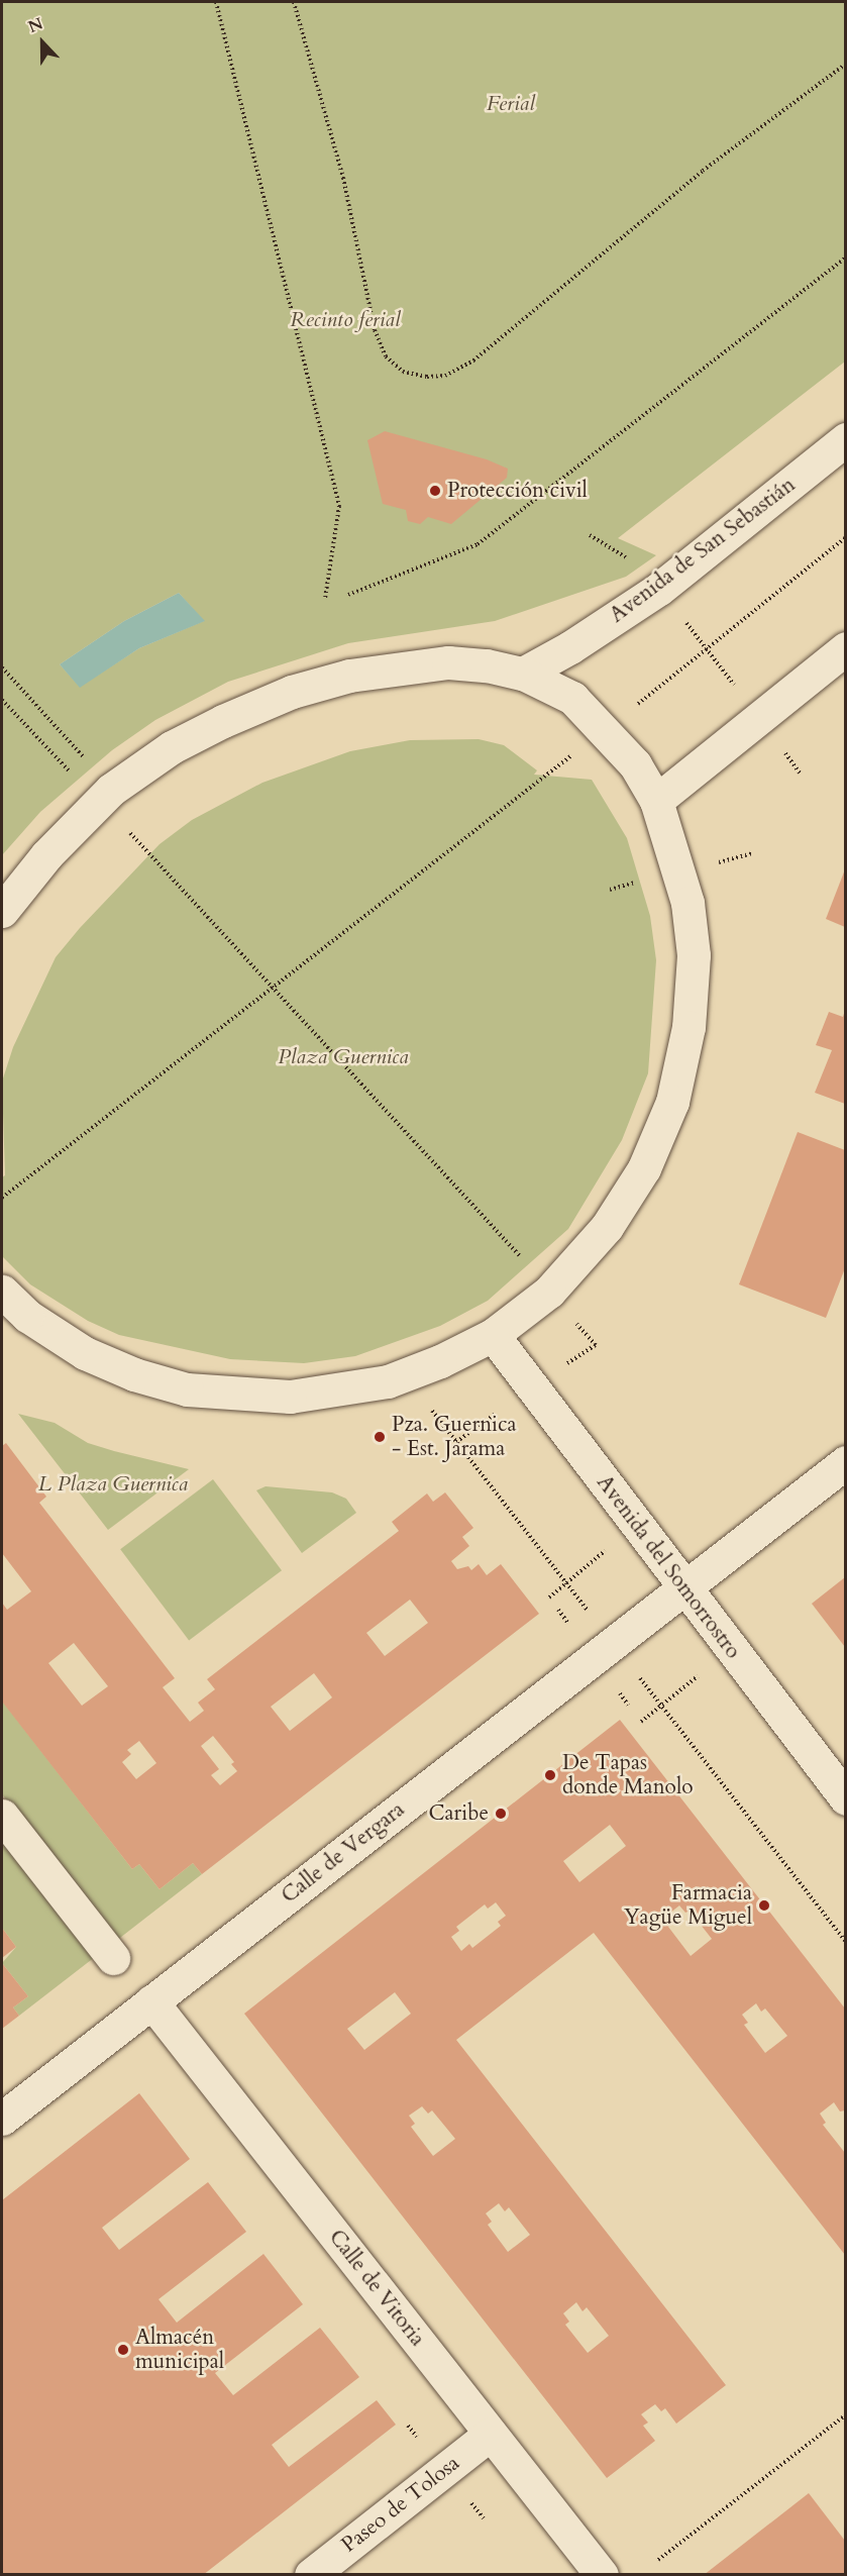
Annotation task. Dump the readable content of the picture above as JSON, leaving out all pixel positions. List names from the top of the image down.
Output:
{
  "streets": {
    "street": [
      "Avenida de San Sebastián",
      "Avenida del Somorrostro",
      "Calle de Vergara",
      "Calle de Vitoria",
      "Paseo de Tolosa"
    ]
  },
  "crossings": [
    ["Avenida del Somorrostro", "Calle de Vergara"],
    ["Calle de Vergara", "Calle de Vitoria"],
    ["Calle de Vitoria", "Paseo de Tolosa"]
  ],
  "parks": [
    "Ferial",
    "Recinto ferial",
    "Plaza Guernica",
    "L Plaza Guernica"
  ],
  "places": [
    "Protección civil",
    "Pza. Guernica - Est. Jarama",
    "De Tapas donde Manolo",
    "Caribe",
    "Farmacia Yagüe Miguel",
    "Almacén municipal"
  ],
  "north": "top"
}
